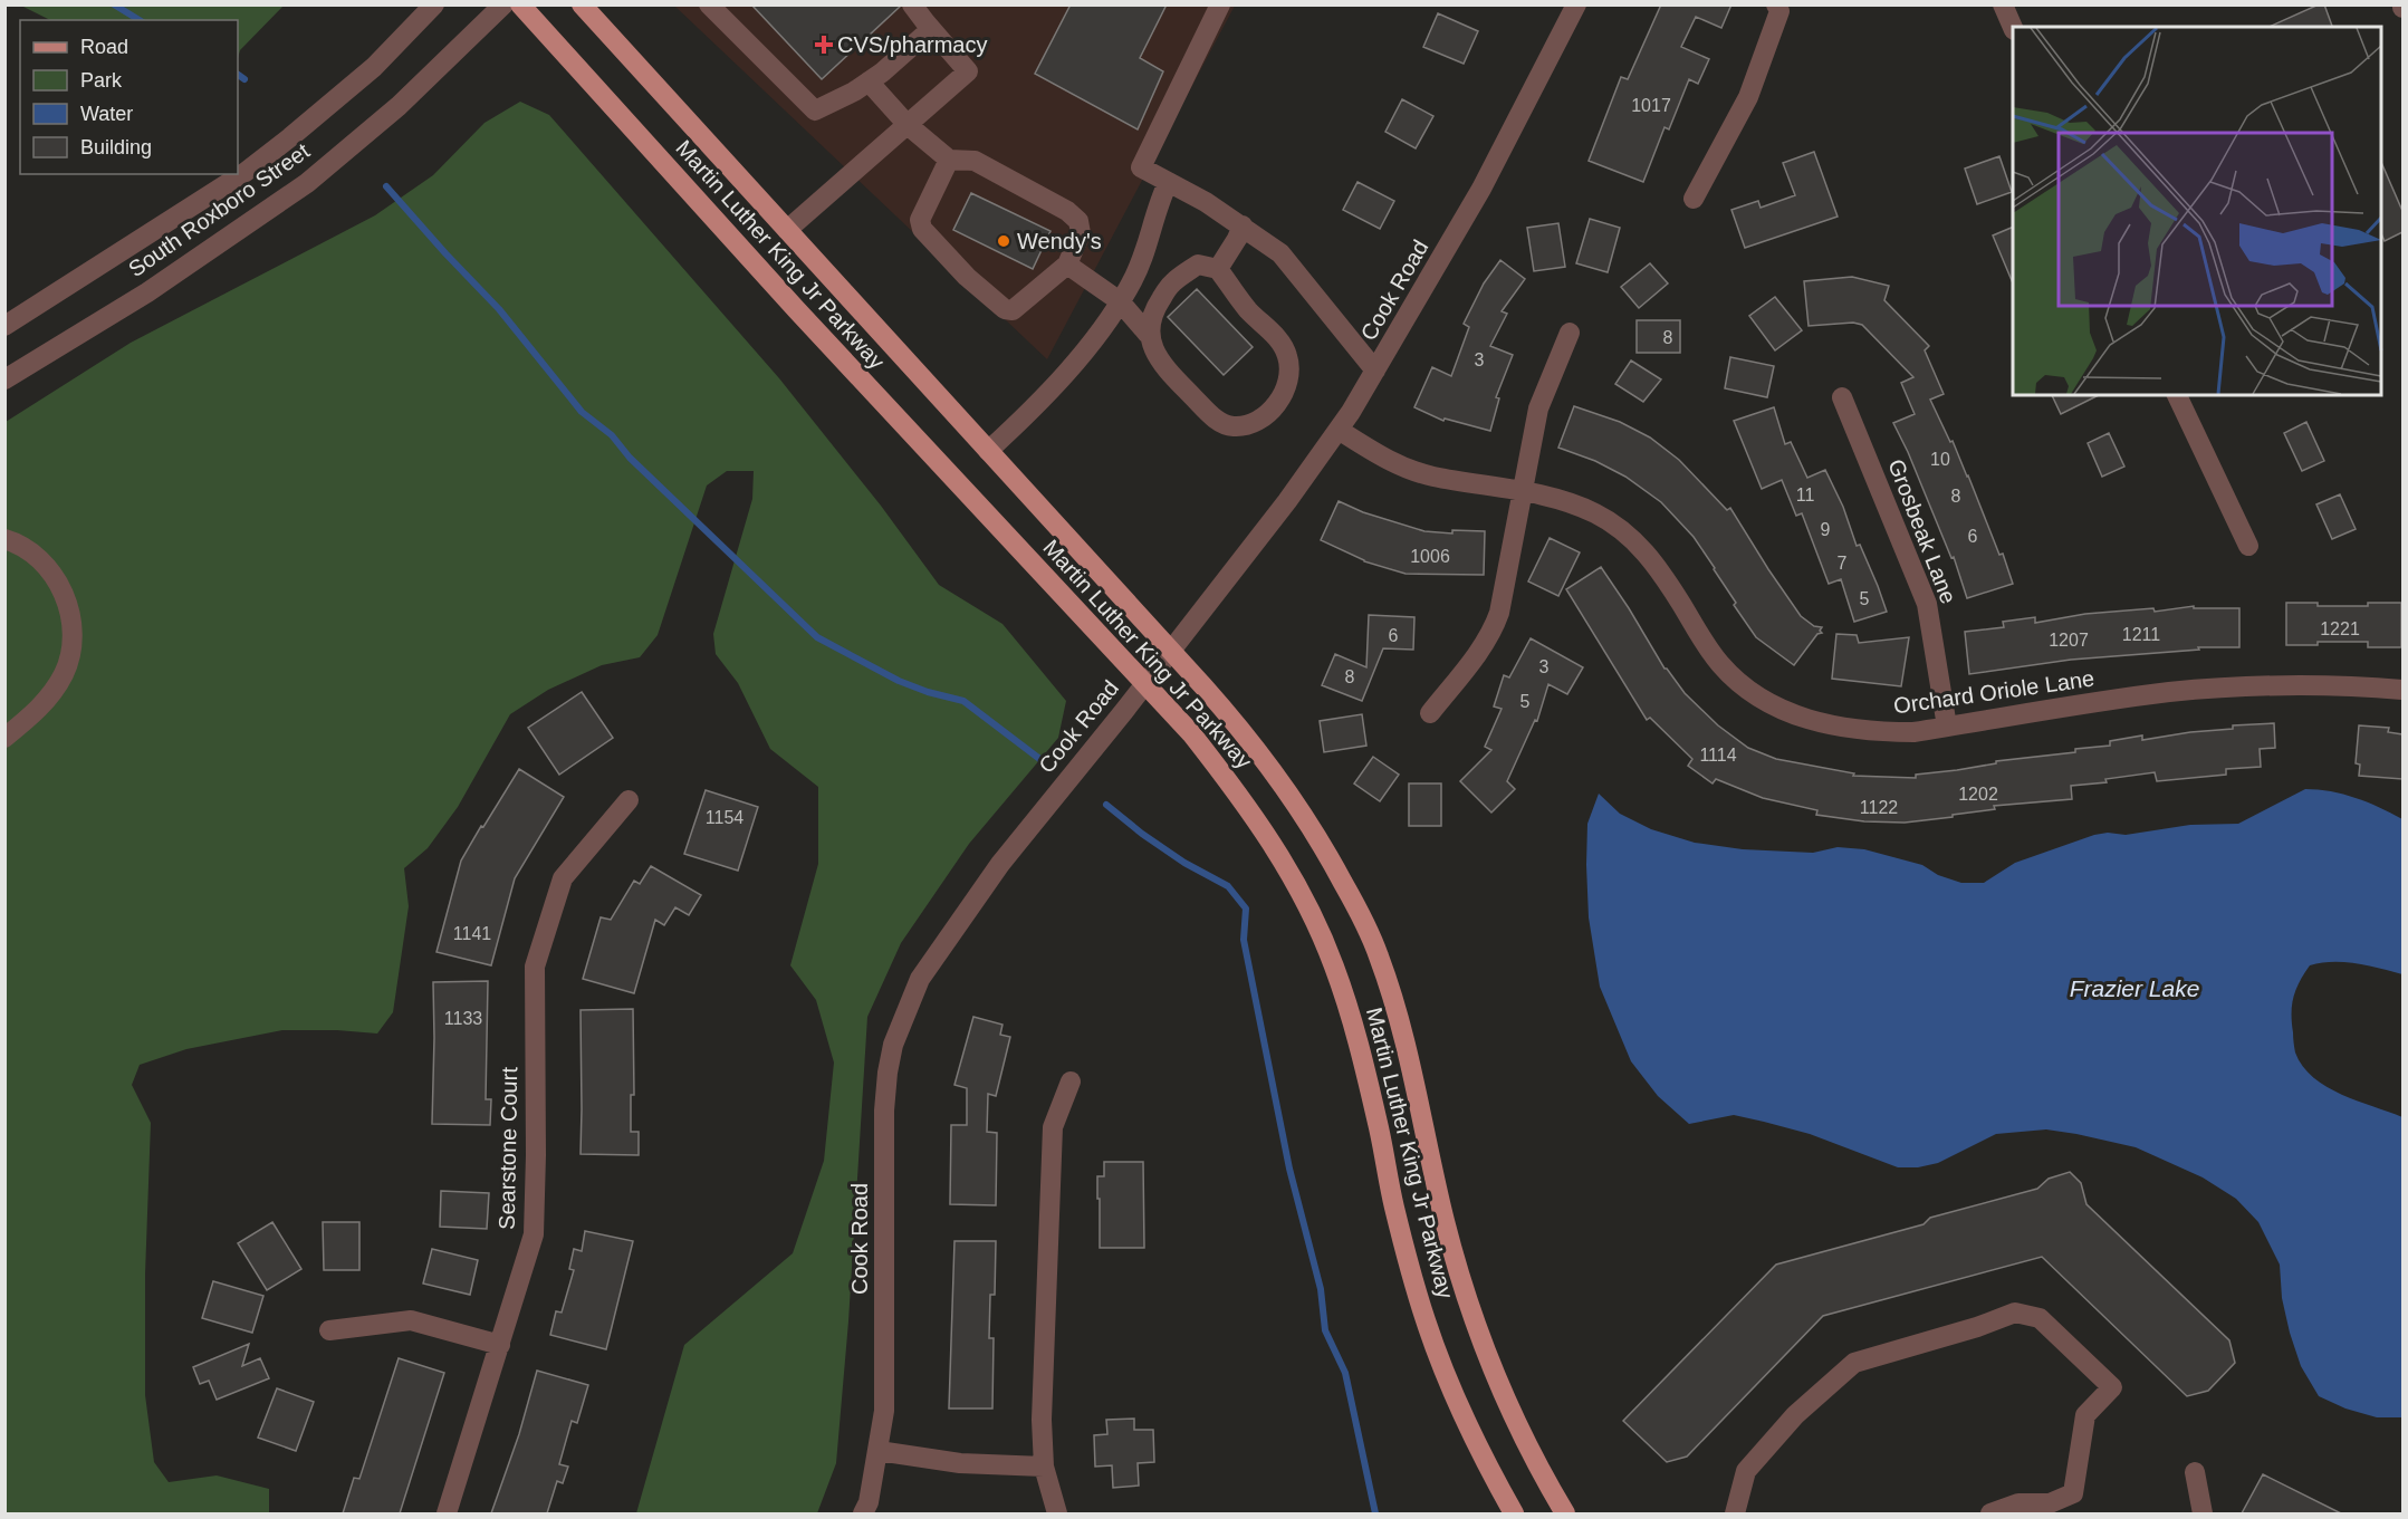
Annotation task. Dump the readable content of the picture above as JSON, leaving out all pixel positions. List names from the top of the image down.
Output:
{
  "streets": {
    "main road": ["Martin Luther King Jr Parkway"],
    "street": [
      "South Roxboro Street",
      "Cook Road",
      "Grosbeak Lane",
      "Orchard Oriole Lane",
      "Searstone Court"
    ]
  },
  "crossings": [
    ["Martin Luther King Jr Parkway", "Cook Road"],
    ["Cook Road", "Orchard Oriole Lane"],
    ["Grosbeak Lane", "Orchard Oriole Lane"]
  ],
  "water": ["Frazier Lake"],
  "places": {
    "health": ["CVS/pharmacy"],
    "other": ["Wendy's"]
  },
  "house_numbers": [
    "1017",
    "8",
    "3",
    "10",
    "11",
    "8",
    "9",
    "6",
    "1006",
    "7",
    "5",
    "1221",
    "1211",
    "6",
    "1207",
    "3",
    "8",
    "5",
    "1114",
    "1202",
    "1122",
    "1154",
    "1141",
    "1133"
  ],
  "legend": [
    "Road",
    "Park",
    "Water",
    "Building"
  ]
}
